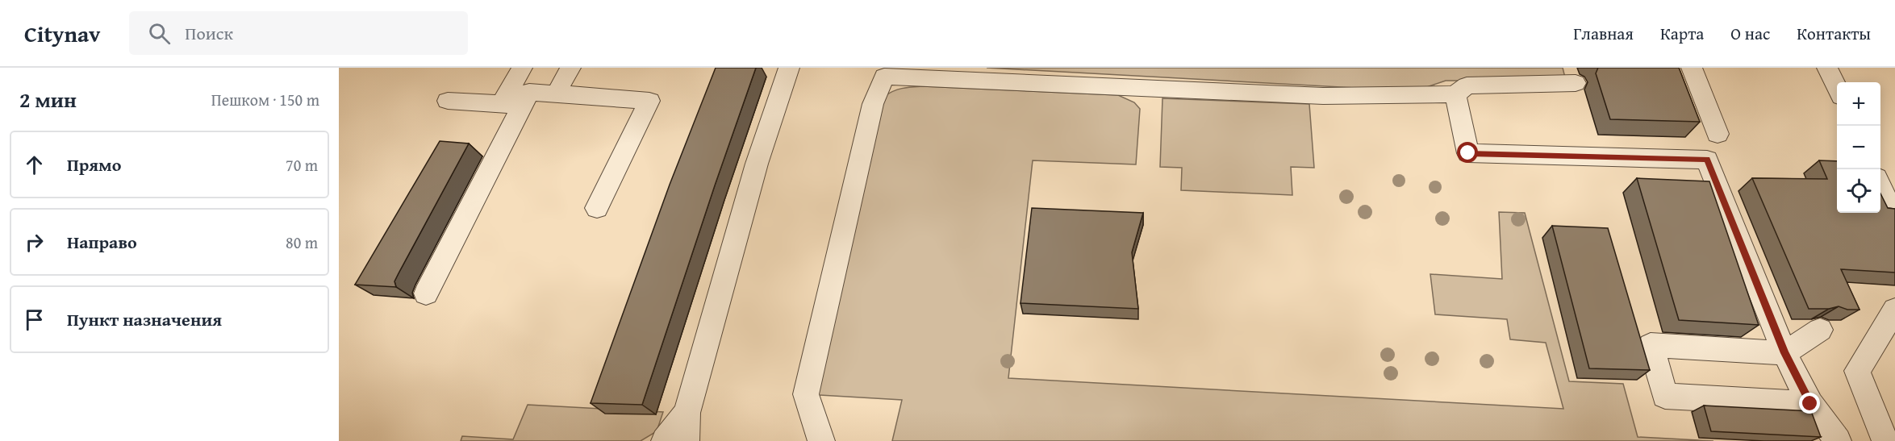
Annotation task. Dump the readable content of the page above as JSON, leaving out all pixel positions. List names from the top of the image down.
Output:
{
  "page": {
    "header": "Citynav",
    "search": "Поиск",
    "nav": [
      "Главная",
      "Карта",
      "О нас",
      "Контакты"
    ],
    "heading": ["2 мин", "Пешком · 150 m"],
    "map_buttons": ["+", "−"],
    "list": [
      ["Прямо", "70 m"],
      ["Направо", "80 m"],
      "Пункт назначения"
    ]
  }
}
